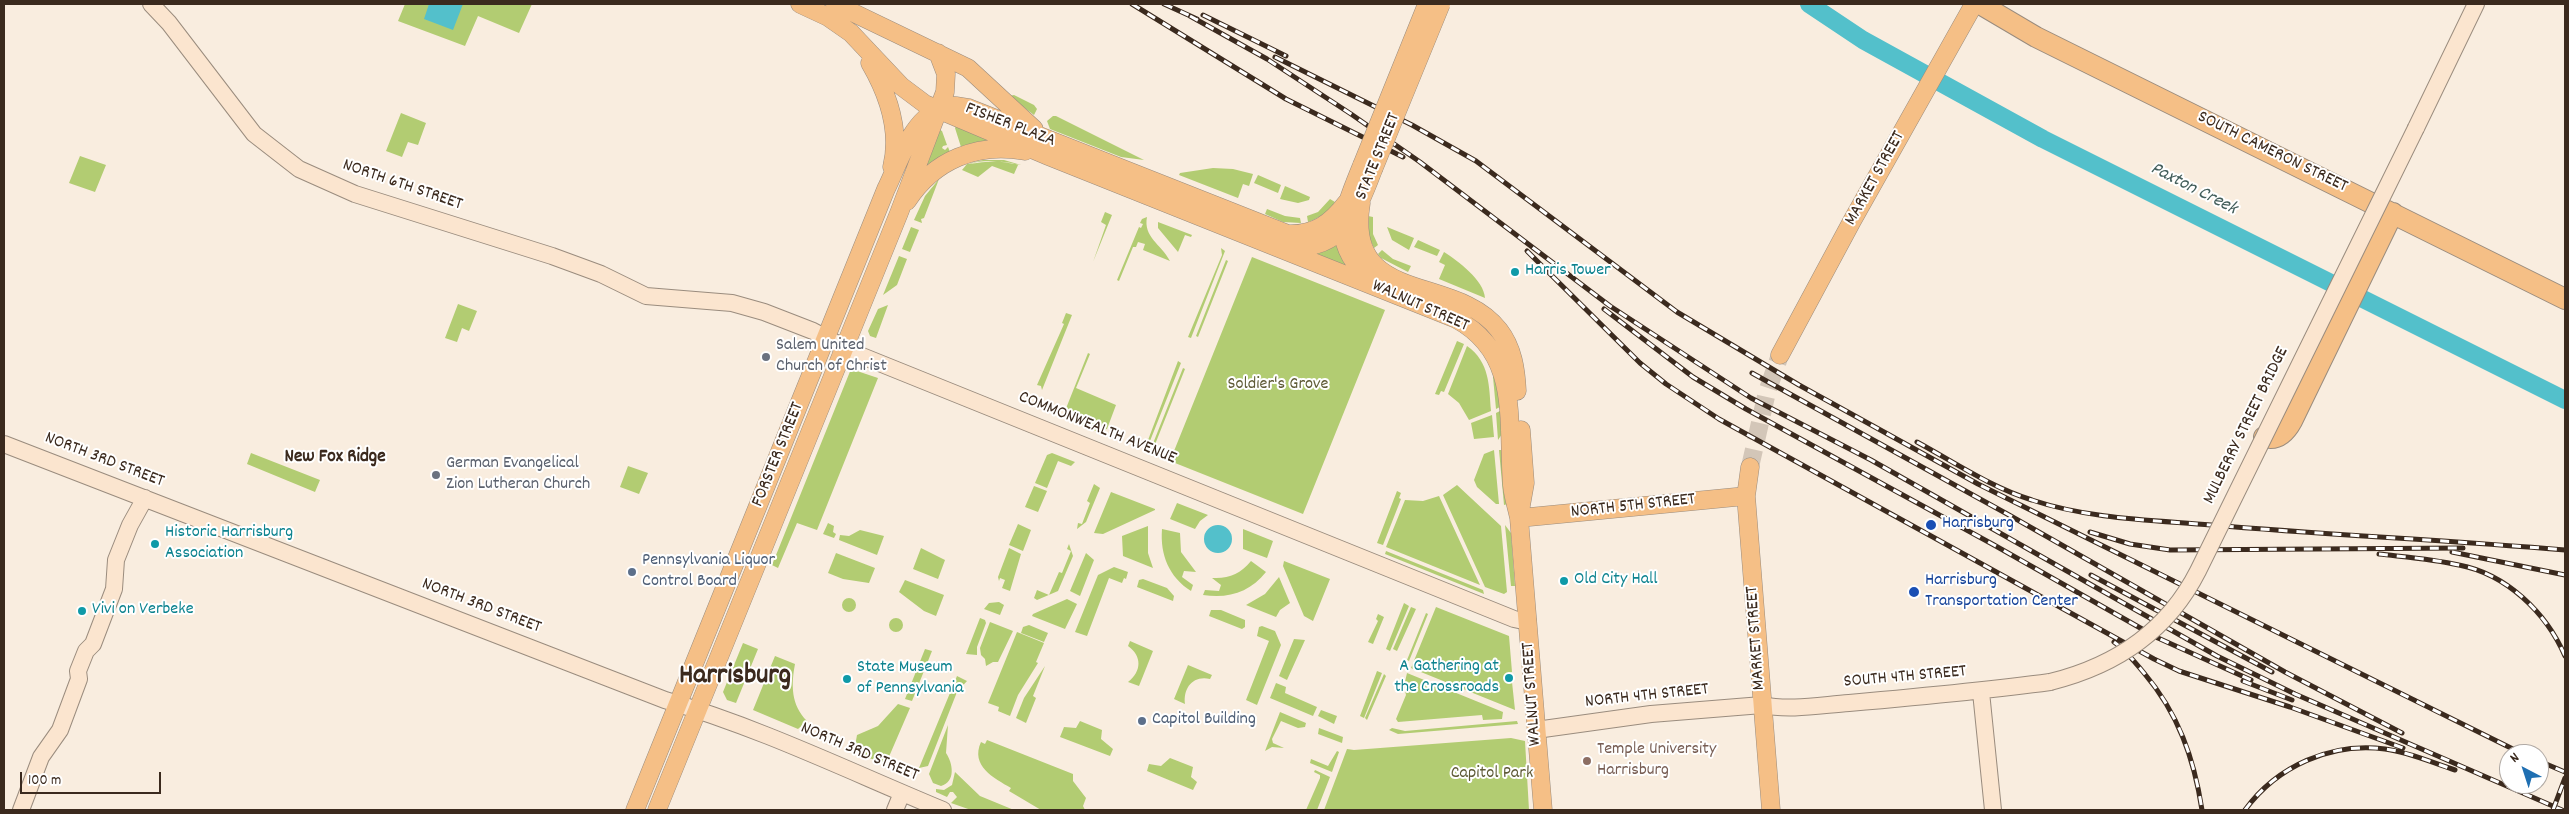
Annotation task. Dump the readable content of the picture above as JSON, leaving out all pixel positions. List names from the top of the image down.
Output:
{
  "streets": {
    "highway": ["SOUTH CAMERON STREET"],
    "main road": [
      "FISHER PLAZA",
      "STATE STREET",
      "MARKET STREET",
      "NORTH 6TH STREET",
      "WALNUT STREET",
      "MULBERRY STREET BRIDGE",
      "COMMONWEALTH AVENUE",
      "FORSTER STREET",
      "NORTH 3RD STREET",
      "NORTH 5TH STREET",
      "SOUTH 4TH STREET",
      "NORTH 4TH STREET"
    ]
  },
  "crossings": [
    ["FISHER PLAZA", "STATE STREET"],
    ["FISHER PLAZA", "WALNUT STREET"],
    ["FISHER PLAZA", "FORSTER STREET"],
    ["STATE STREET", "WALNUT STREET"],
    ["MARKET STREET", "NORTH 5TH STREET"],
    ["MARKET STREET", "SOUTH 4TH STREET"],
    ["MARKET STREET", "NORTH 4TH STREET"],
    ["NORTH 6TH STREET", "COMMONWEALTH AVENUE"],
    ["WALNUT STREET", "COMMONWEALTH AVENUE"],
    ["WALNUT STREET", "NORTH 5TH STREET"],
    ["WALNUT STREET", "NORTH 4TH STREET"],
    ["MULBERRY STREET BRIDGE", "SOUTH 4TH STREET"],
    ["COMMONWEALTH AVENUE", "FORSTER STREET"],
    ["FORSTER STREET", "NORTH 3RD STREET"],
    ["SOUTH 4TH STREET", "NORTH 4TH STREET"]
  ],
  "districts": ["New Fox Ridge", "Harrisburg"],
  "water": ["Paxton Creek"],
  "parks": ["Soldier's Grove", "Capitol Park"],
  "places": [
    "Harris Tower",
    "Salem United Church of Christ",
    "German Evangelical Zion Lutheran Church",
    "Harrisburg",
    "Historic Harrisburg Association",
    "Pennsylvania Liquor Control Board",
    "Old City Hall",
    "Harrisburg Transportation Center",
    "Vivi on Verbeke",
    "A Gathering at the Crossroads",
    "State Museum of Pennsylvania",
    "Capitol Building",
    "Temple University Harrisburg"
  ],
  "scale_bar": "100 m",
  "north": "top left"
}
